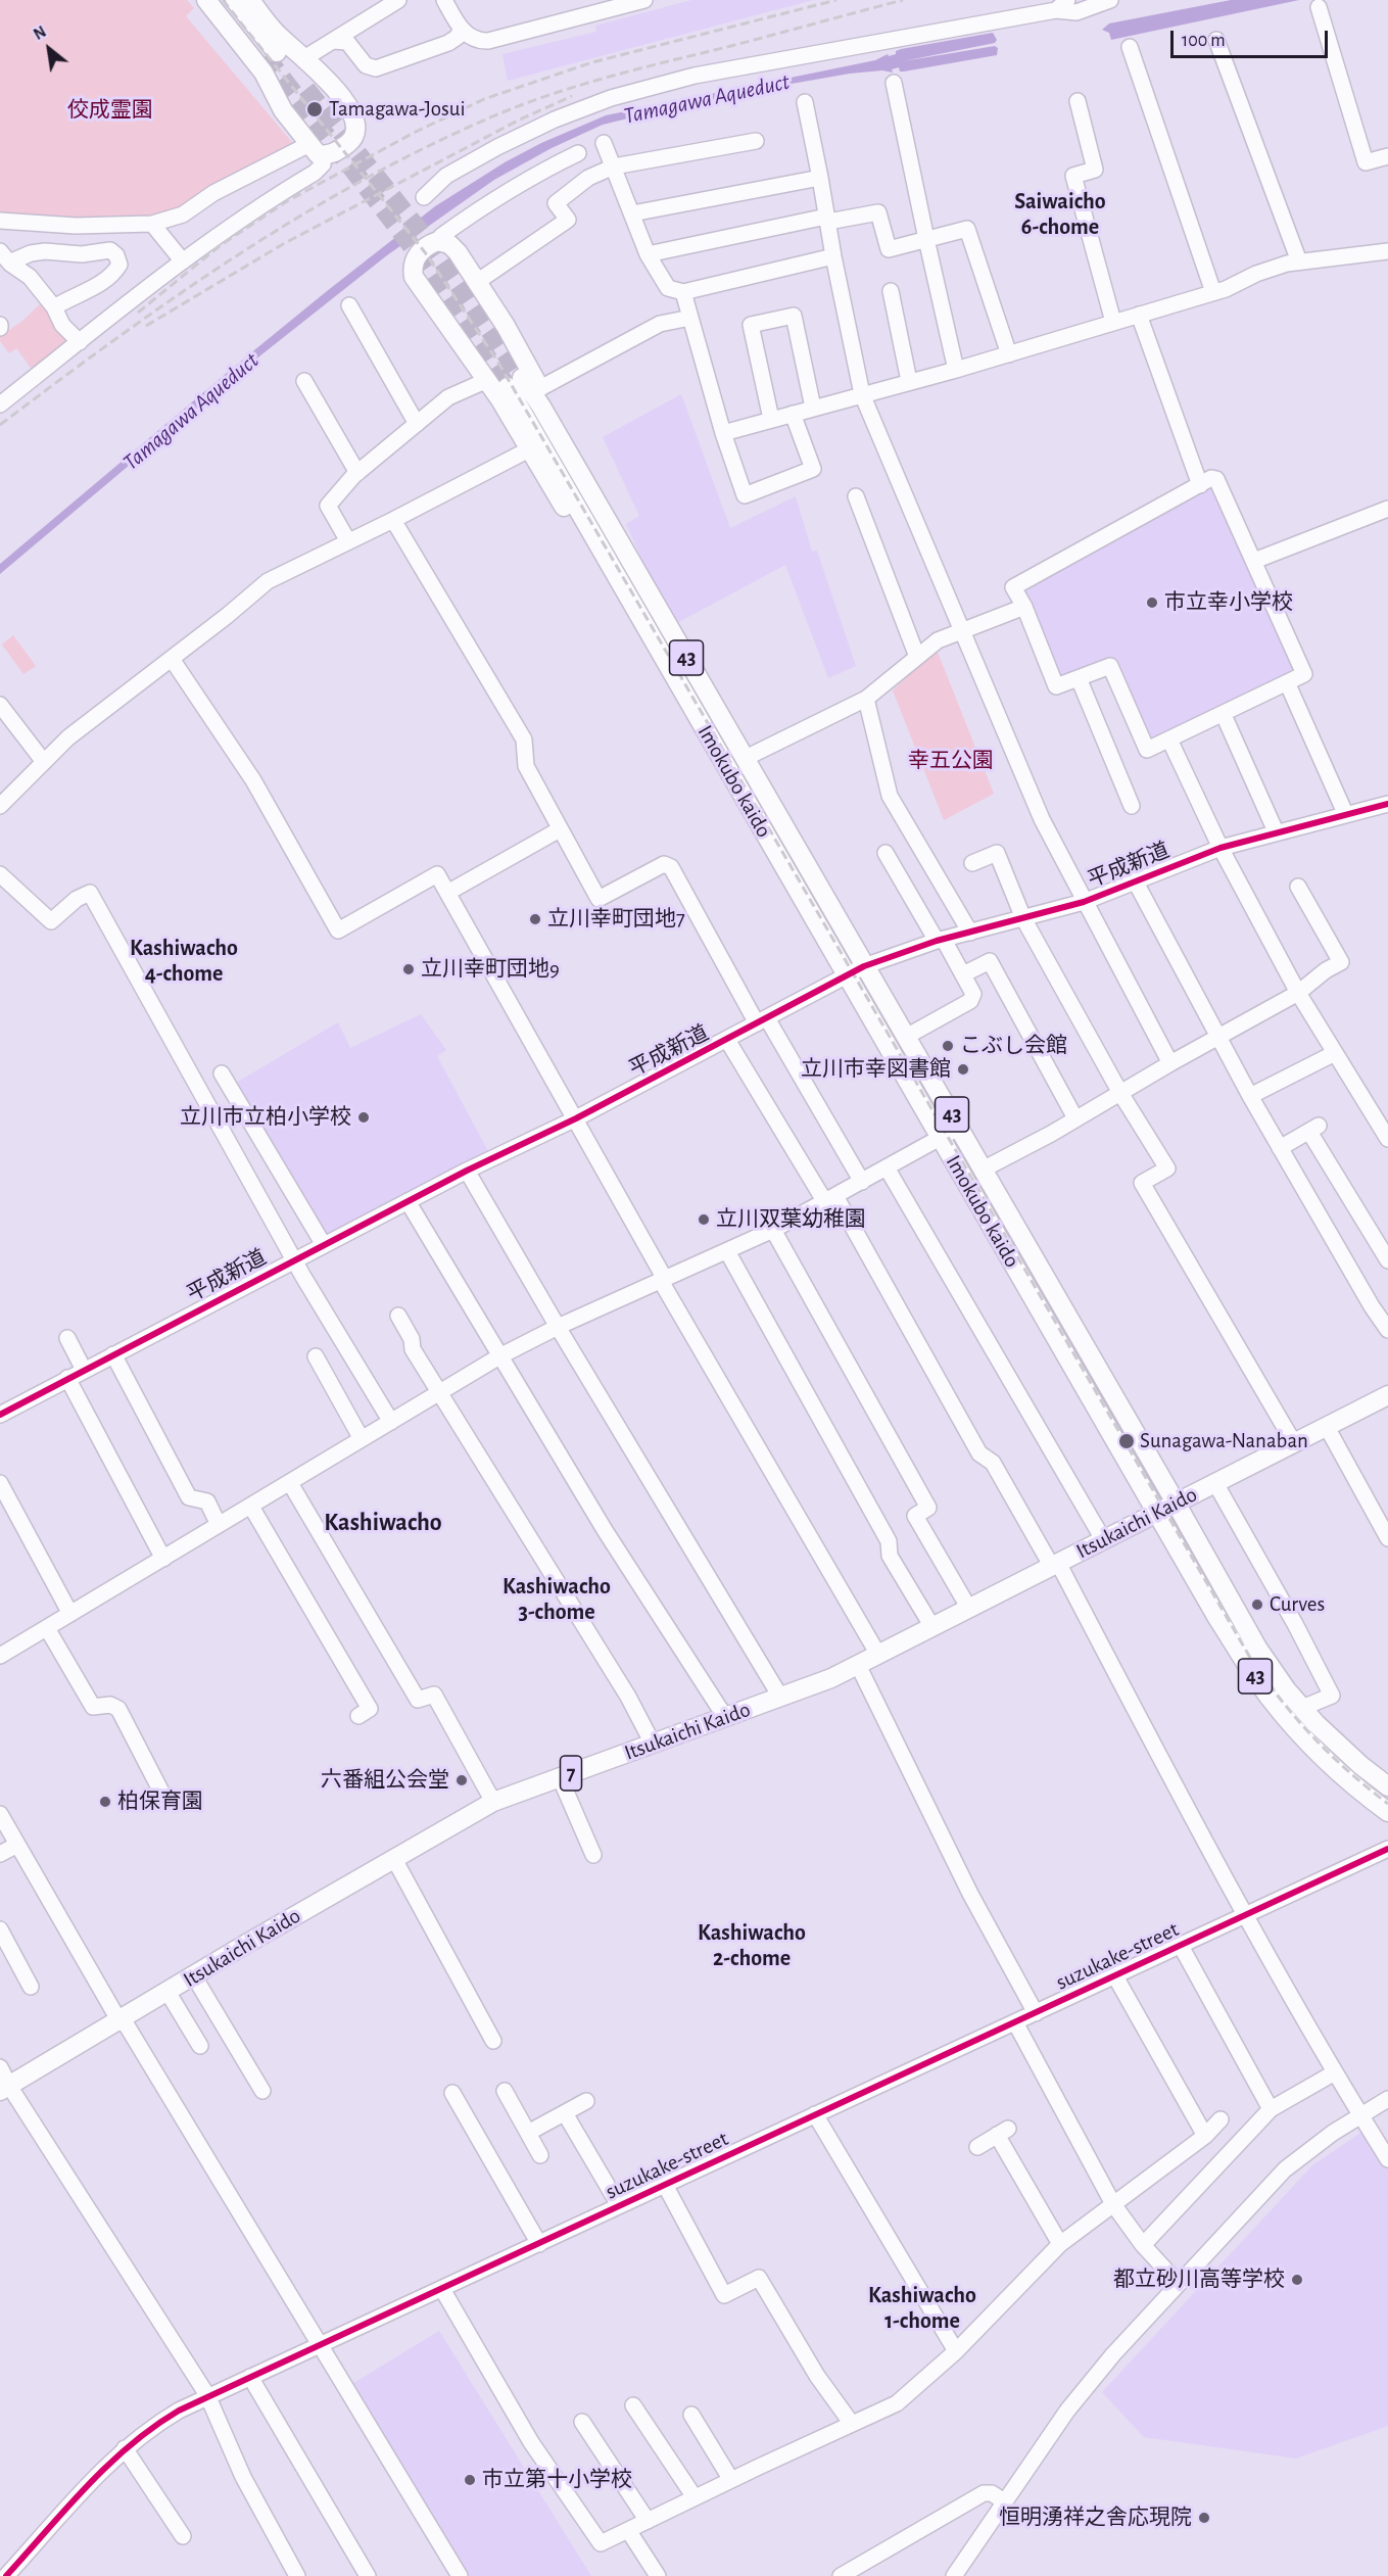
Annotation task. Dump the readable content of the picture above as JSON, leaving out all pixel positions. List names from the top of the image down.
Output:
{
  "streets": {
    "main road": [
      "43",
      "Imokubo kaido",
      "Itsukaichi Kaido",
      "7"
    ],
    "street": ["平成新道", "suzukake-street"]
  },
  "crossings": [
    ["Imokubo kaido", "平成新道"],
    ["Imokubo kaido", "Itsukaichi Kaido"]
  ],
  "districts": [
    "Saiwaicho 6-chome",
    "Kashiwacho 4-chome",
    "Kashiwacho",
    "Kashiwacho 3-chome",
    "Kashiwacho 2-chome",
    "Kashiwacho 1-chome"
  ],
  "water": ["Tamagawa Aqueduct"],
  "parks": ["佼成霊園", "幸五公園"],
  "places": [
    "Tamagawa-Josui",
    "市立幸小学校",
    "立川幸町団地7",
    "立川幸町団地9",
    "こぶし会館",
    "立川市幸図書館",
    "立川市立柏小学校",
    "立川双葉幼稚園",
    "Sunagawa-Nanaban",
    "Curves",
    "六番組公会堂",
    "柏保育園",
    "都立砂川高等学校",
    "市立第十小学校",
    "恒明湧祥之舎応現院"
  ],
  "scale_bar": "100 m",
  "north": "top left"
}
